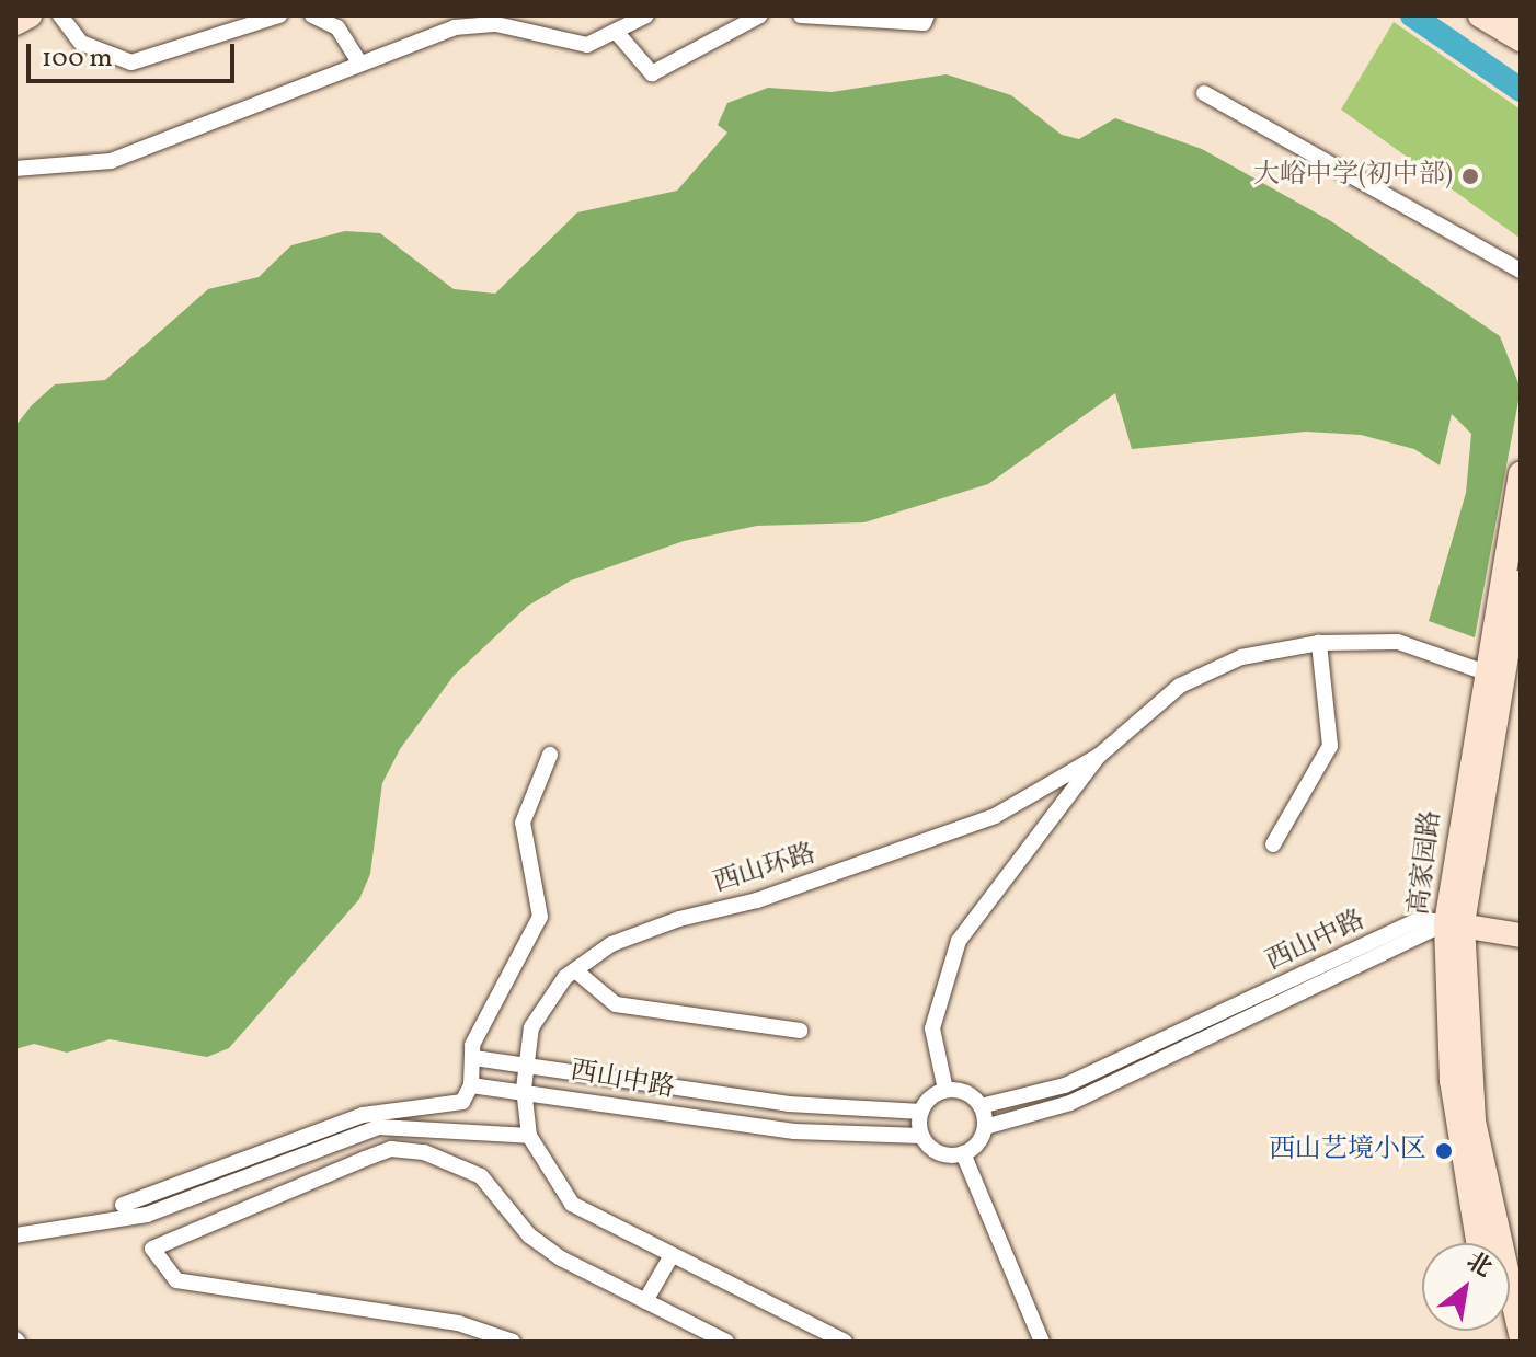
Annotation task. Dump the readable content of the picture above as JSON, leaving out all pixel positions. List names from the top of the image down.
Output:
{
  "streets": {
    "main road": ["高家园路"],
    "street": ["西山环路", "西山中路"]
  },
  "crossings": [
    ["高家园路", "西山环路"],
    ["高家园路", "西山中路"],
    ["西山环路", "西山中路"]
  ],
  "places": ["大峪中学(初中部)", "西山艺境小区"],
  "scale_bar": "100 m",
  "north": "top right"
}
